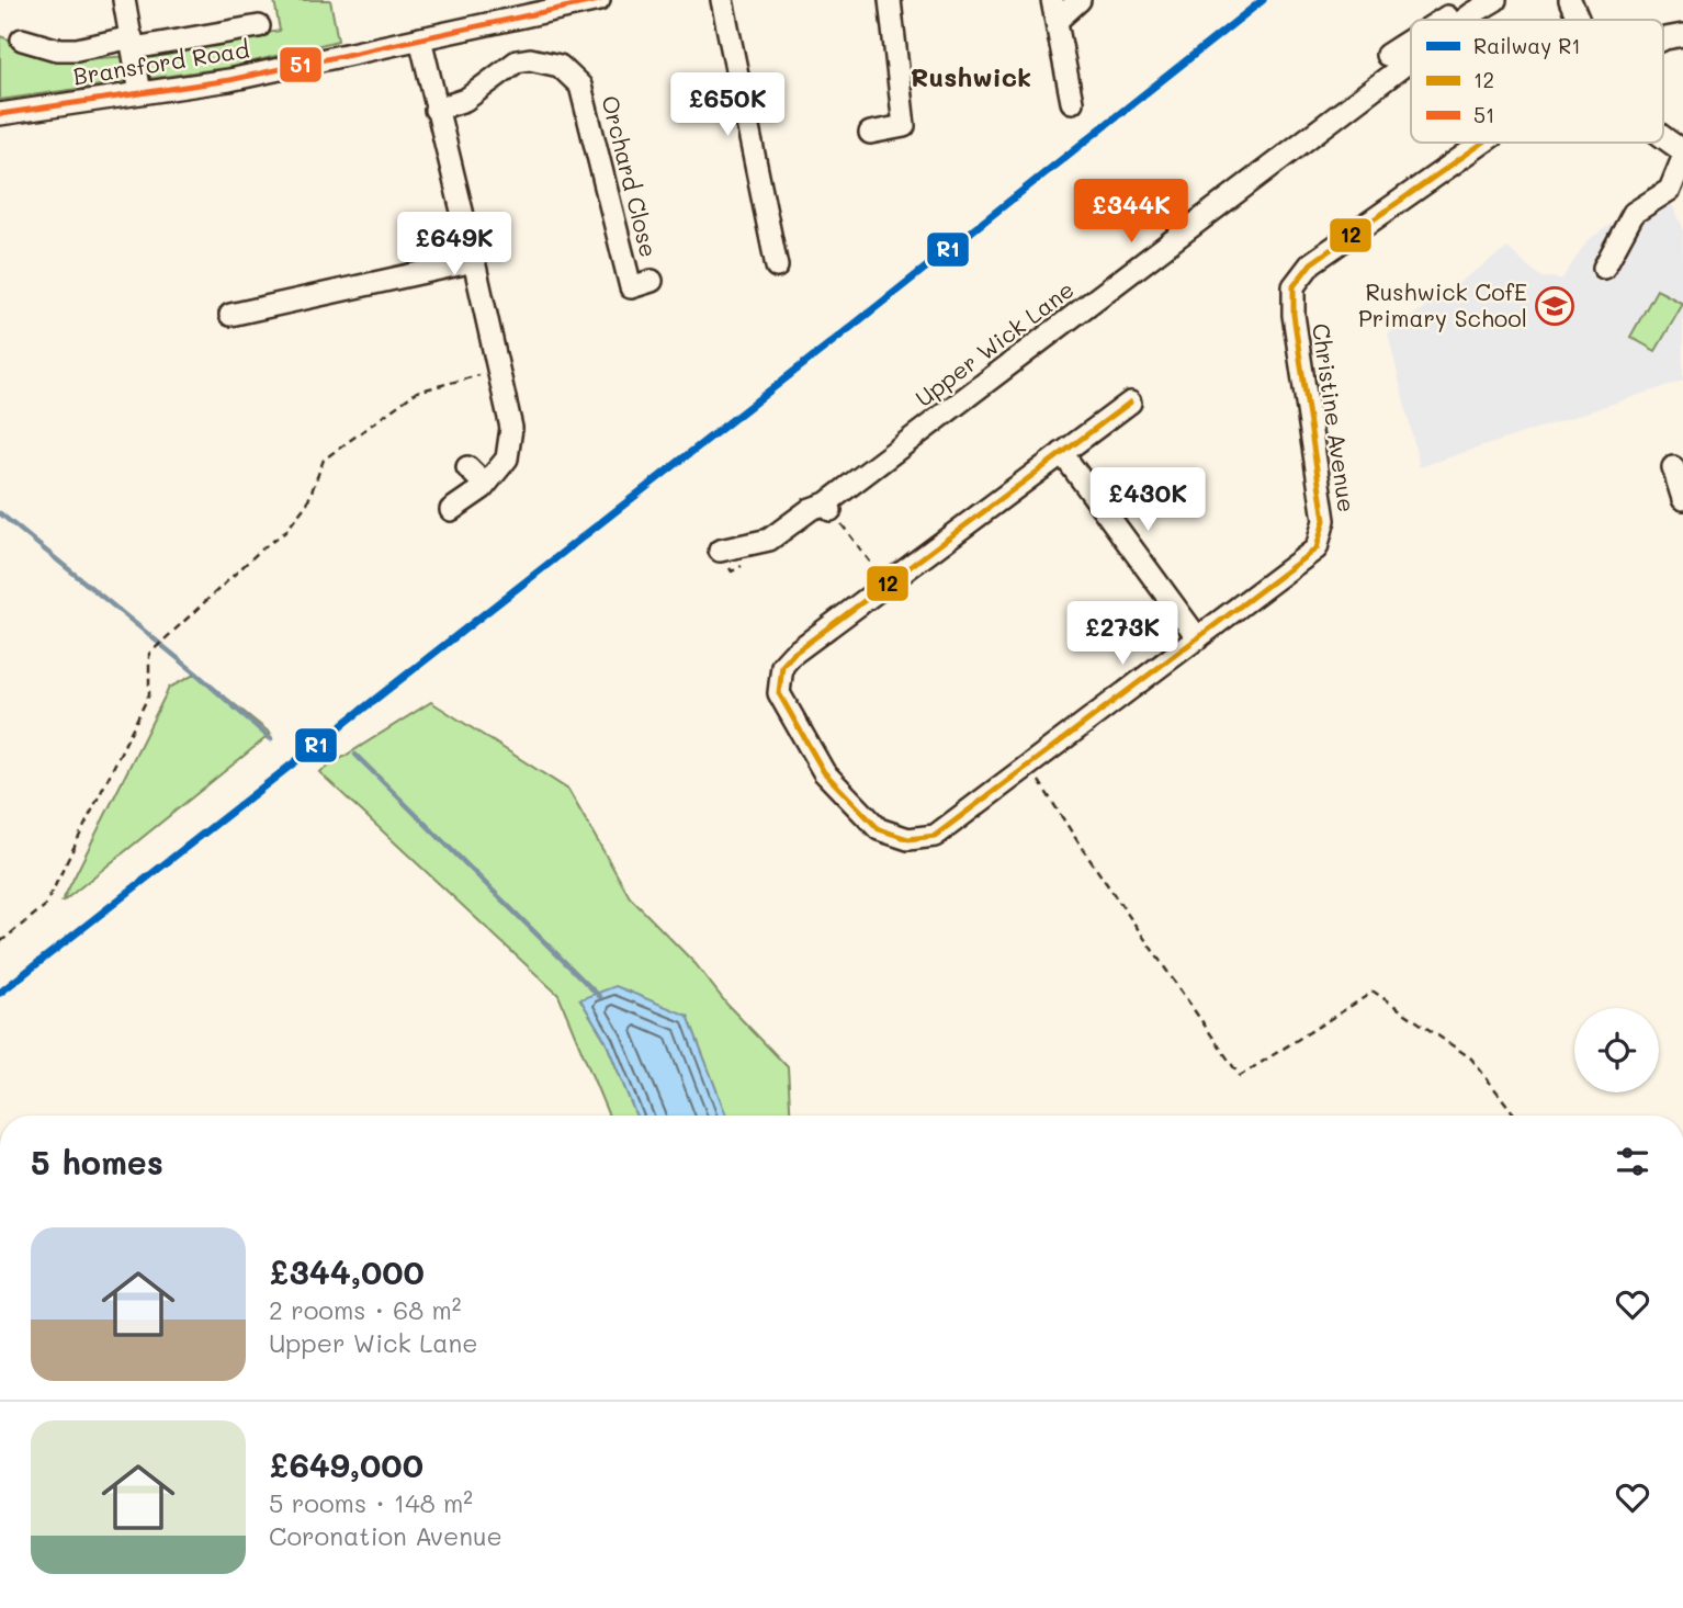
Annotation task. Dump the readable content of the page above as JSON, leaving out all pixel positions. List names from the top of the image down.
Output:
{
  "streets": {
    "street": [
      "Bransford Road",
      "Orchard Close",
      "Upper Wick Lane",
      "Christine Avenue"
    ]
  },
  "districts": ["Rushwick"],
  "places": {
    "school or university": ["Rushwick CofE Primary School"]
  },
  "lines": ["rail line R1", "transit line 51", "transit line 12"],
  "legend": ["Railway R1", "12", "51"],
  "page": {
    "price": [
      "£650K",
      "£344K",
      "£649K",
      "£430K",
      "£273K"
    ],
    "heading": "5 homes",
    "list": [
      {
        "name": "£344,000",
        "note": "2 rooms · 68 m² · Upper Wick Lane"
      },
      {
        "name": "£649,000",
        "note": "5 rooms · 148 m² · Coronation Avenue"
      }
    ]
  }
}
